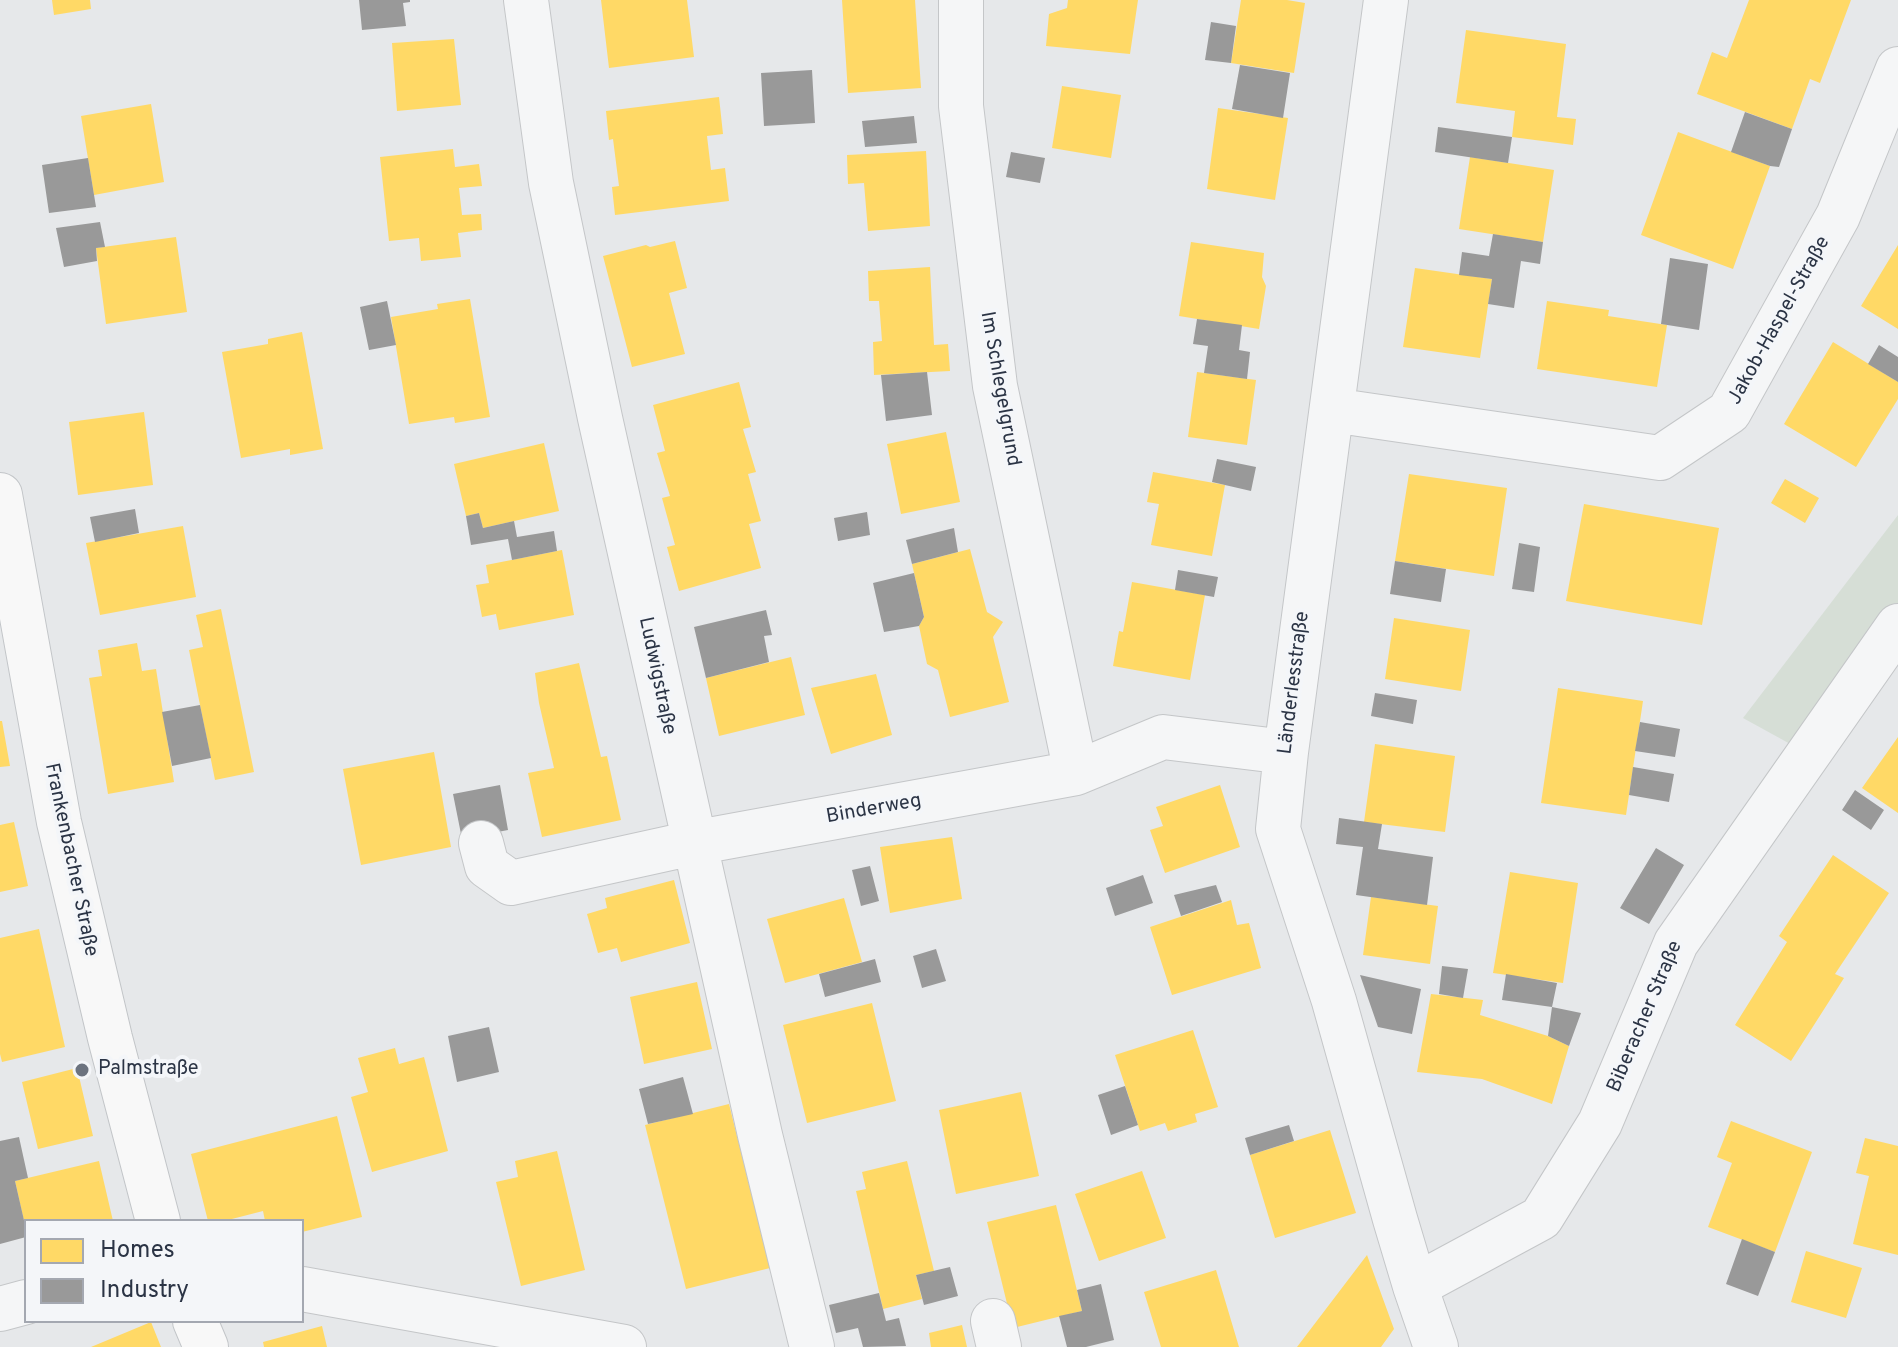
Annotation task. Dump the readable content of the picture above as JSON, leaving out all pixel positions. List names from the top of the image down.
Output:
{
  "streets": {
    "main road": ["Frankenbacher Straße"],
    "street": [
      "Jakob-Haspel-Straße",
      "Im Schlegelgrund",
      "Ludwigstraße",
      "Länderlesstraße",
      "Binderweg",
      "Biberacher Straße"
    ]
  },
  "crossings": [
    ["Jakob-Haspel-Straße", "Länderlesstraße"],
    ["Im Schlegelgrund", "Binderweg"],
    ["Ludwigstraße", "Binderweg"],
    ["Länderlesstraße", "Binderweg"],
    ["Länderlesstraße", "Biberacher Straße"]
  ],
  "places": ["Palmstraße"],
  "legend": ["Homes", "Industry"]
}
